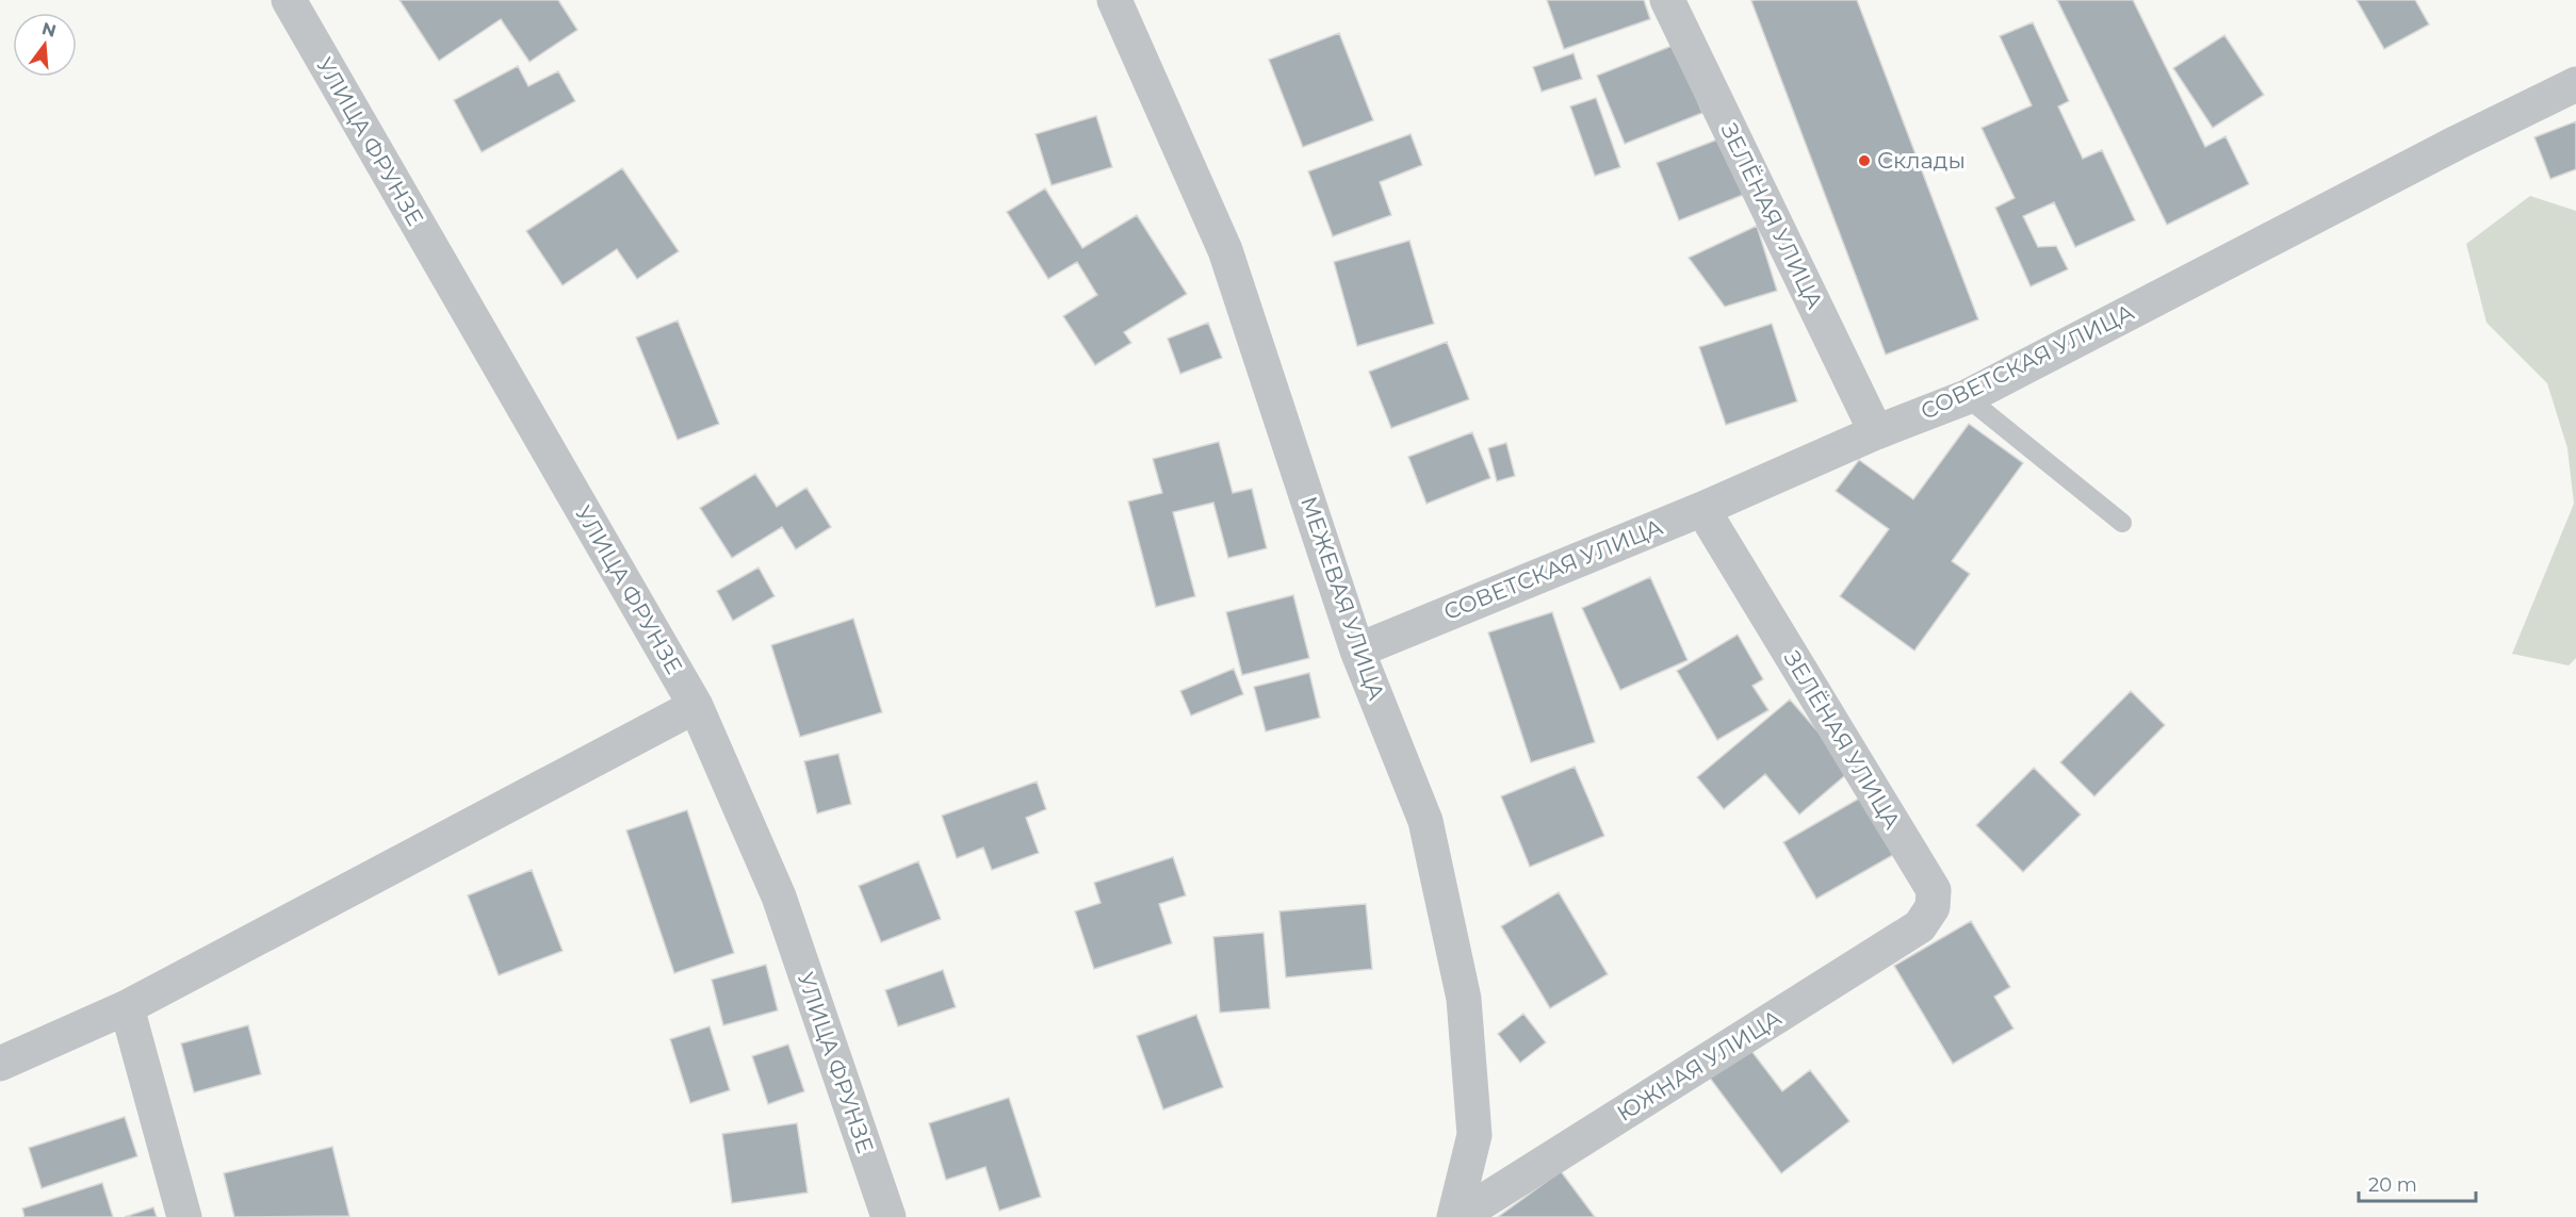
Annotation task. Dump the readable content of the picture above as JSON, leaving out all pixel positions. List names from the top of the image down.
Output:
{
  "streets": {
    "street": [
      "УЛИЦА ФРУНЗЕ",
      "ЗЕЛЁНАЯ УЛИЦА",
      "СОВЕТСКАЯ УЛИЦА",
      "МЕЖЕВАЯ УЛИЦА",
      "ЮЖНАЯ УЛИЦА"
    ]
  },
  "crossings": [
    ["ЗЕЛЁНАЯ УЛИЦА", "СОВЕТСКАЯ УЛИЦА"],
    ["ЗЕЛЁНАЯ УЛИЦА", "ЮЖНАЯ УЛИЦА"],
    ["СОВЕТСКАЯ УЛИЦА", "МЕЖЕВАЯ УЛИЦА"],
    ["МЕЖЕВАЯ УЛИЦА", "ЮЖНАЯ УЛИЦА"]
  ],
  "places": ["Склады"],
  "scale_bar": "20 m",
  "north": "top"
}
